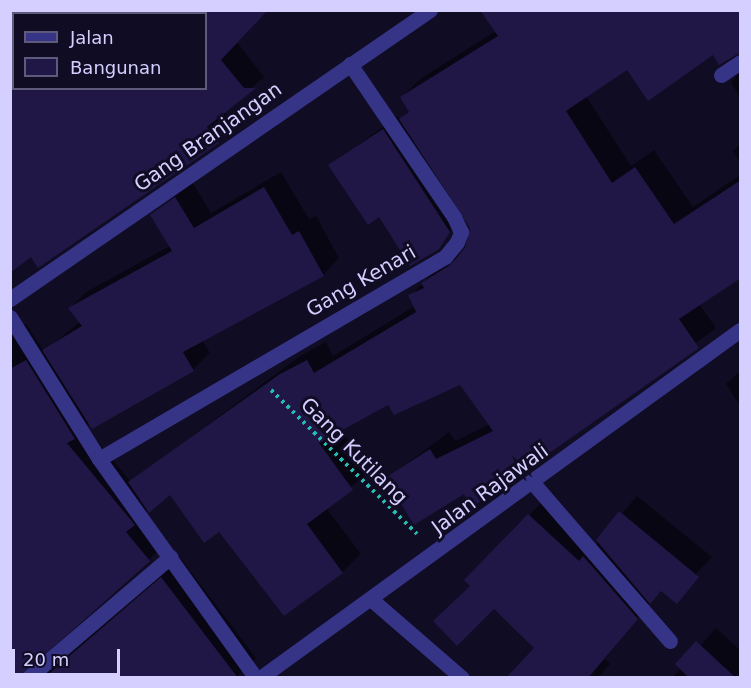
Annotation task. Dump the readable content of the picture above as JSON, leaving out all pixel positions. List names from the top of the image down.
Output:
{
  "streets": {
    "street": ["Gang Branjangan", "Gang Kenari", "Jalan Rajawali"],
    "path": ["Gang Kutilang"]
  },
  "crossings": [
    ["Gang Branjangan", "Gang Kenari"],
    ["Gang Kenari", "Gang Kutilang"],
    ["Gang Kutilang", "Jalan Rajawali"]
  ],
  "legend": ["Jalan", "Bangunan"],
  "scale_bar": "20 m"
}
